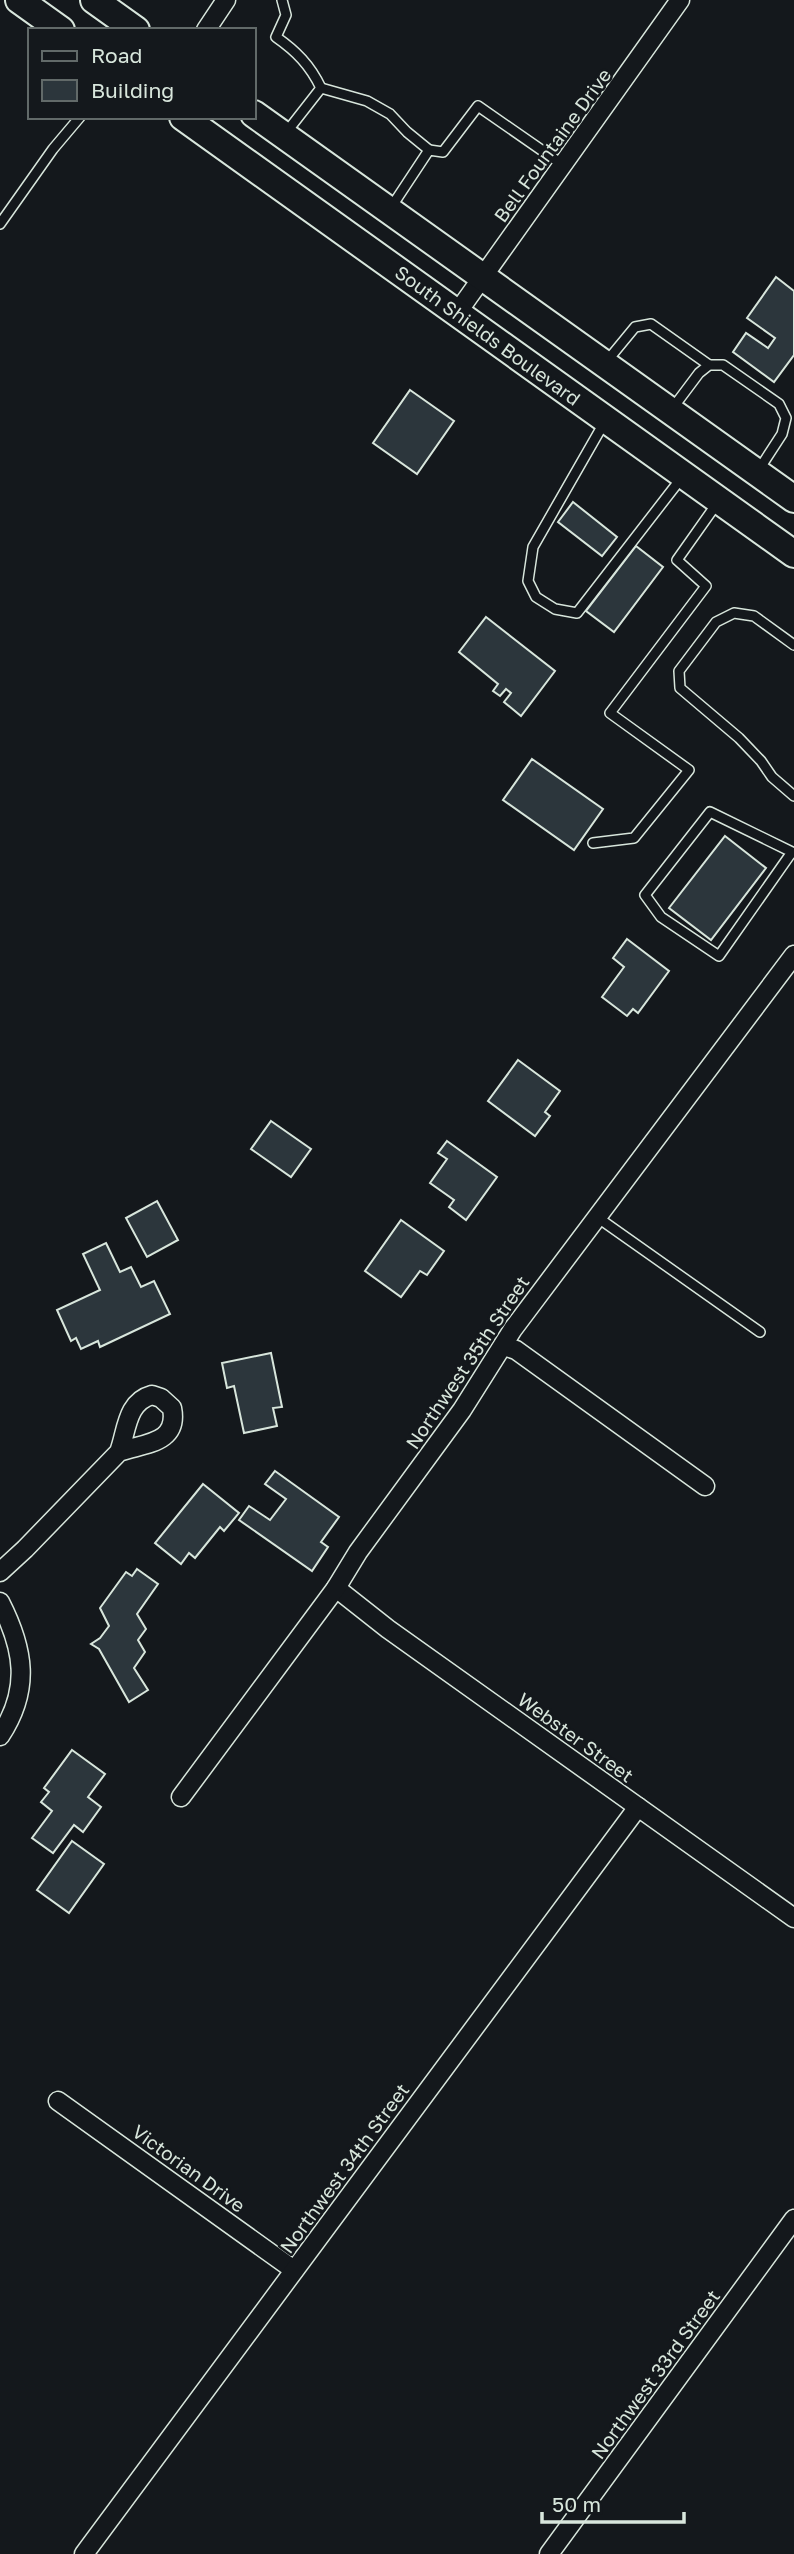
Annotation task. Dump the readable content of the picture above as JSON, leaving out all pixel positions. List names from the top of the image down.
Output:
{
  "streets": {
    "main road": ["South Shields Boulevard"],
    "street": [
      "Bell Fountaine Drive",
      "Northwest 35th Street",
      "Webster Street",
      "Victorian Drive",
      "Northwest 34th Street",
      "Northwest 33rd Street"
    ]
  },
  "crossings": [
    ["Bell Fountaine Drive", "South Shields Boulevard"],
    ["Northwest 35th Street", "Webster Street"],
    ["Webster Street", "Northwest 34th Street"],
    ["Victorian Drive", "Northwest 34th Street"]
  ],
  "legend": ["Road", "Building"],
  "scale_bar": "50 m"
}
